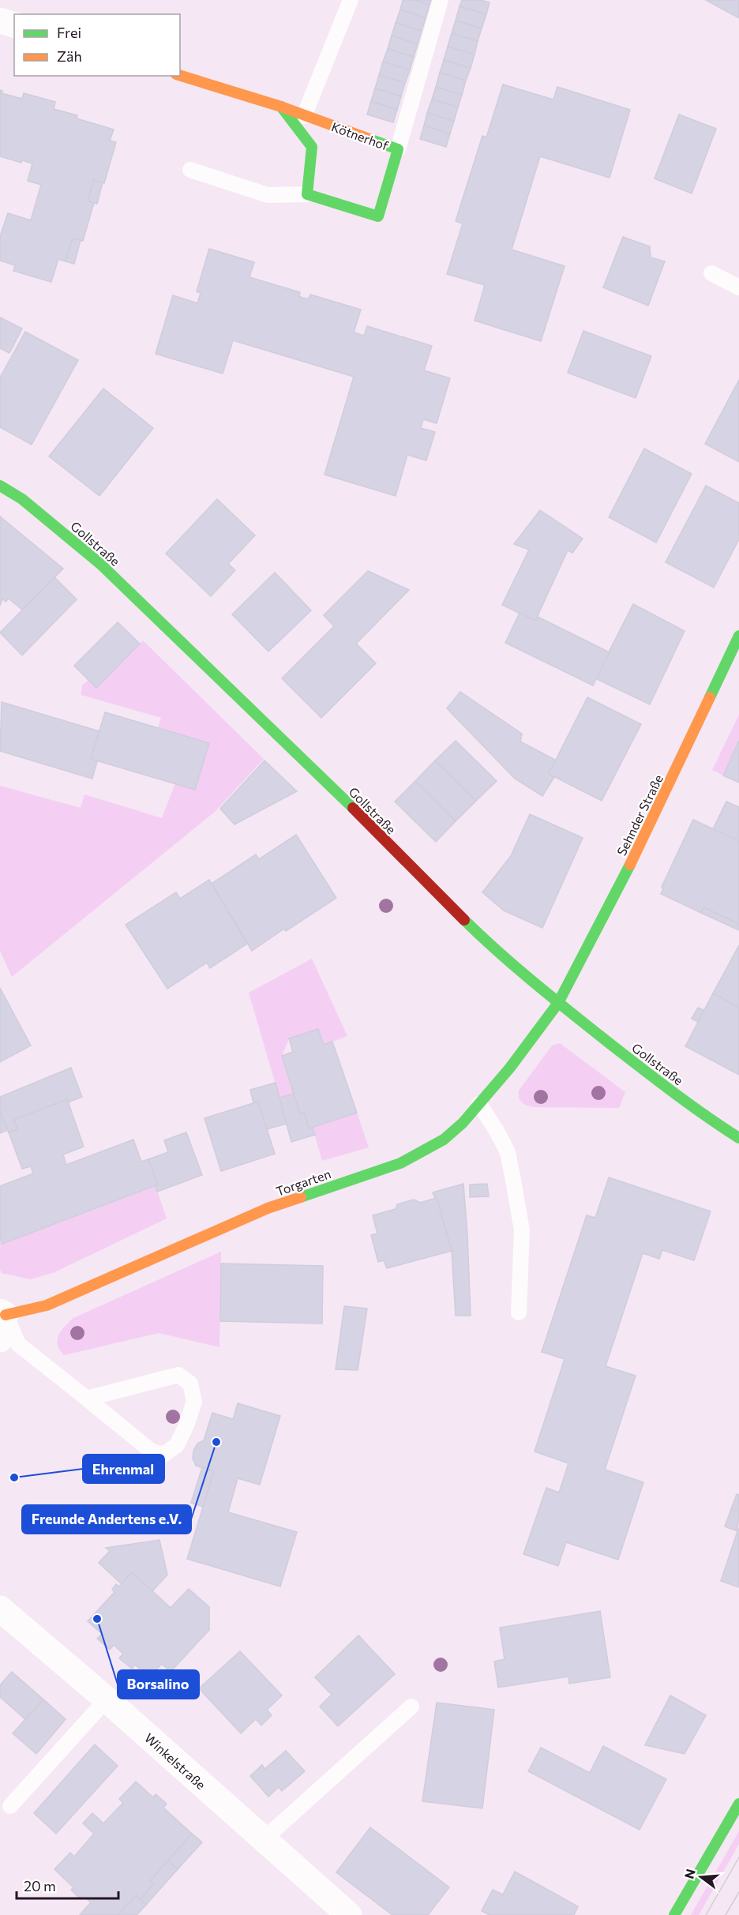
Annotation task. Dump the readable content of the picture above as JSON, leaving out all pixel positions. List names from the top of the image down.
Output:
{
  "streets": {
    "street": [
      "Kötnerhof",
      "Gollstraße",
      "Sehnder Straße",
      "Torgarten",
      "Winkelstraße"
    ]
  },
  "crossings": [
    ["Gollstraße", "Sehnder Straße"],
    ["Gollstraße", "Torgarten"],
    ["Sehnder Straße", "Torgarten"]
  ],
  "places": ["Freunde Andertens e.V.", "Ehrenmal", "Borsalino"],
  "legend": ["Frei", "Zäh"],
  "scale_bar": "20 m",
  "north": "left"
}
